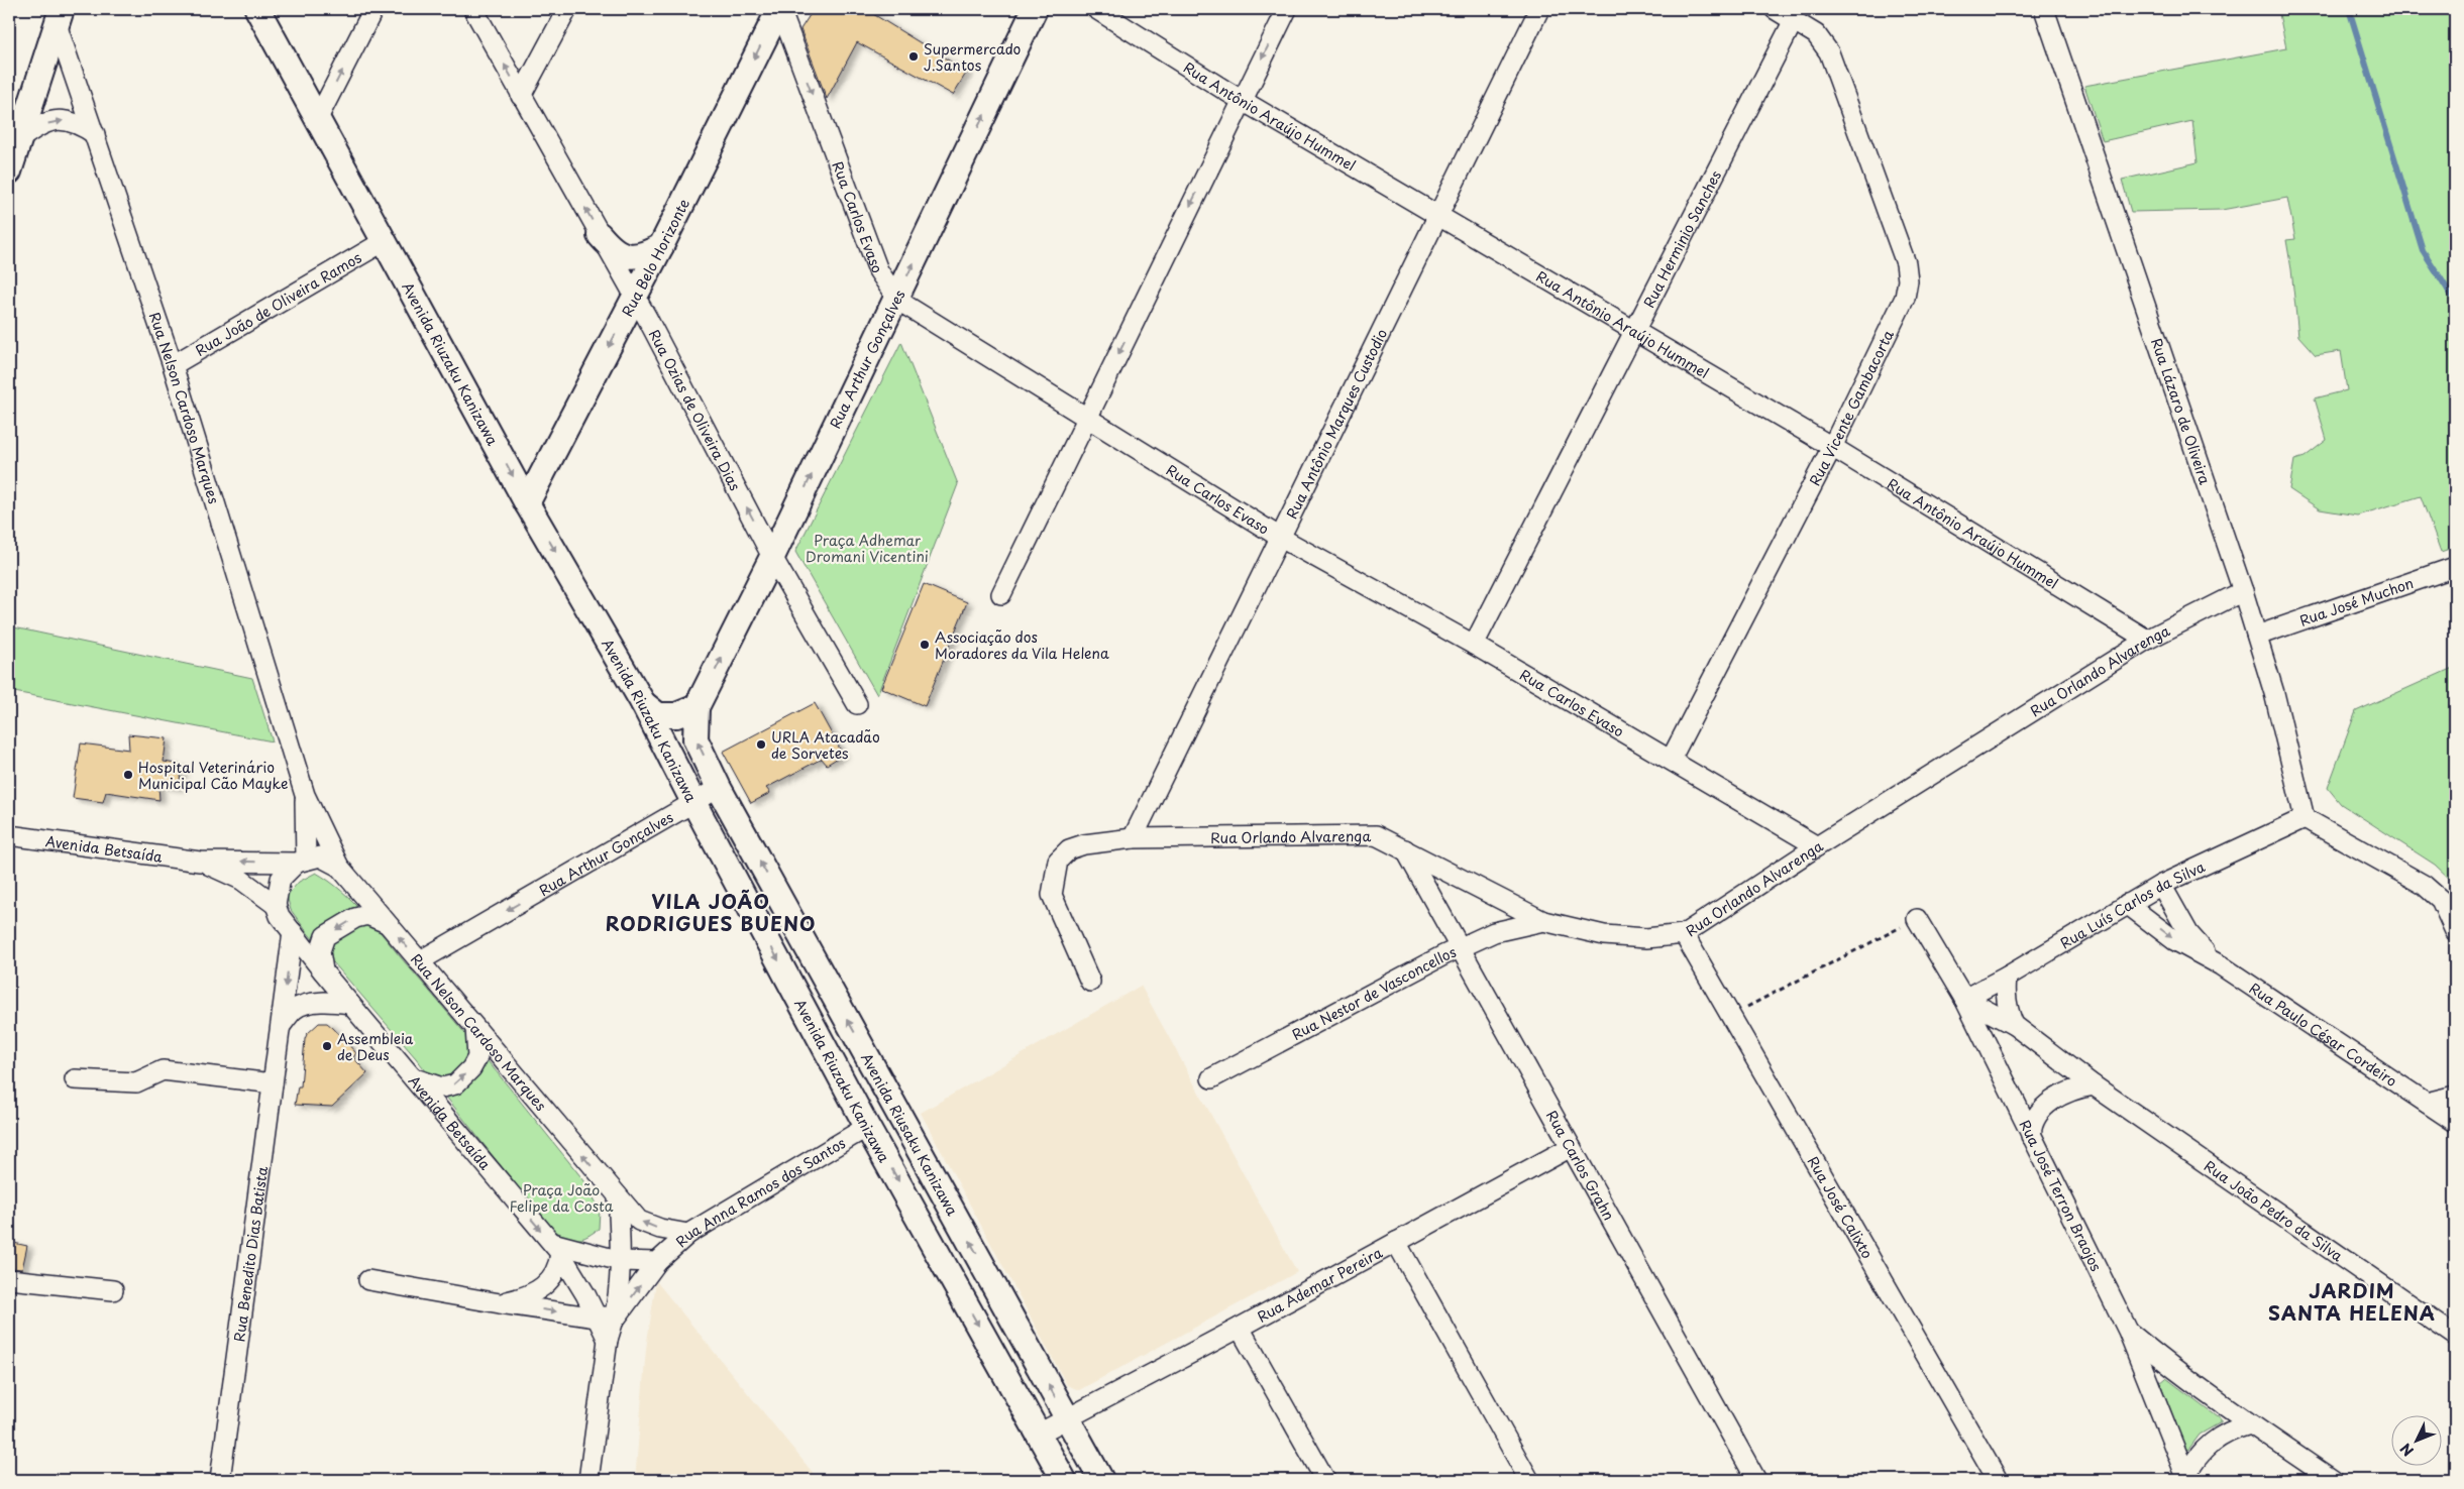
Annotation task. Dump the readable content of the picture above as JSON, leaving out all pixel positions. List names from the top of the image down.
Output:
{
  "streets": {
    "street": [
      "Rua Antônio Araújo Hummel",
      "Rua Carlos Evaso",
      "Rua Herminio Sanches",
      "Rua Belo Horizonte",
      "Rua João de Oliveira Ramos",
      "Rua Arthur Gonçalves",
      "Avenida Riuzaku Kanizawa",
      "Rua Vicente Gambacorta",
      "Rua Nelson Cardoso Marques",
      "Rua Ozias de Oliveira Dias",
      "Rua Lázaro de Oliveira",
      "Rua Antônio Marques Custodio",
      "Rua José Muchon",
      "Rua Orlando Alvarenga",
      "Avenida Betsaída",
      "Rua Luís Carlos da Silva",
      "Rua Nestor de Vasconcellos",
      "Rua Paulo César Cordeiro",
      "Avenida Riusaku Kanizawa",
      "Rua Carlos Grahn",
      "Rua Anna Ramos dos Santos",
      "Rua José Terron Braojos",
      "Rua José Calixto",
      "Rua João Pedro da Silva",
      "Rua Benedito Dias Batista",
      "Rua Ademar Pereira"
    ]
  },
  "crossings": [
    ["Rua Antônio Araújo Hummel", "Rua Herminio Sanches"],
    ["Rua Antônio Araújo Hummel", "Rua Vicente Gambacorta"],
    ["Rua Antônio Araújo Hummel", "Rua Antônio Marques Custodio"],
    ["Rua Antônio Araújo Hummel", "Rua Orlando Alvarenga"],
    ["Rua Carlos Evaso", "Rua Herminio Sanches"],
    ["Rua Carlos Evaso", "Rua Belo Horizonte"],
    ["Rua Carlos Evaso", "Rua Arthur Gonçalves"],
    ["Rua Carlos Evaso", "Rua Vicente Gambacorta"],
    ["Rua Carlos Evaso", "Rua Antônio Marques Custodio"],
    ["Rua Carlos Evaso", "Rua Orlando Alvarenga"],
    ["Rua Herminio Sanches", "Rua Vicente Gambacorta"],
    ["Rua Belo Horizonte", "Avenida Riuzaku Kanizawa"],
    ["Rua Belo Horizonte", "Rua Ozias de Oliveira Dias"],
    ["Rua João de Oliveira Ramos", "Avenida Riuzaku Kanizawa"],
    ["Rua João de Oliveira Ramos", "Rua Nelson Cardoso Marques"],
    ["Rua Arthur Gonçalves", "Avenida Riuzaku Kanizawa"],
    ["Rua Arthur Gonçalves", "Rua Nelson Cardoso Marques"],
    ["Rua Arthur Gonçalves", "Rua Ozias de Oliveira Dias"],
    ["Rua Arthur Gonçalves", "Avenida Riusaku Kanizawa"],
    ["Avenida Riuzaku Kanizawa", "Rua Anna Ramos dos Santos"],
    ["Rua Nelson Cardoso Marques", "Avenida Betsaída"],
    ["Rua Nelson Cardoso Marques", "Rua Anna Ramos dos Santos"],
    ["Rua Lázaro de Oliveira", "Rua José Muchon"],
    ["Rua Lázaro de Oliveira", "Rua Orlando Alvarenga"],
    ["Rua Lázaro de Oliveira", "Rua Luís Carlos da Silva"],
    ["Rua Antônio Marques Custodio", "Rua Orlando Alvarenga"],
    ["Rua Orlando Alvarenga", "Rua Nestor de Vasconcellos"],
    ["Rua Orlando Alvarenga", "Rua Carlos Grahn"],
    ["Rua Orlando Alvarenga", "Rua José Calixto"],
    ["Avenida Betsaída", "Rua Anna Ramos dos Santos"],
    ["Avenida Betsaída", "Rua Benedito Dias Batista"],
    ["Rua Luís Carlos da Silva", "Rua Paulo César Cordeiro"],
    ["Rua Luís Carlos da Silva", "Rua José Terron Braojos"],
    ["Rua Luís Carlos da Silva", "Rua João Pedro da Silva"],
    ["Rua Nestor de Vasconcellos", "Rua Carlos Grahn"],
    ["Avenida Riusaku Kanizawa", "Rua Ademar Pereira"],
    ["Rua Carlos Grahn", "Rua Ademar Pereira"],
    ["Rua José Terron Braojos", "Rua João Pedro da Silva"]
  ],
  "one_way": [
    "Rua Belo Horizonte",
    "Avenida Riuzaku Kanizawa",
    "Rua Ozias de Oliveira Dias",
    "Avenida Riusaku Kanizawa"
  ],
  "districts": ["VILA JOÃO RODRIGUES BUENO", "JARDIM SANTA HELENA"],
  "parks": ["Praça Adhemar Dromani Vicentini", "Praça João Felipe da Costa"],
  "places": [
    "Supermercado J.Santos",
    "Associação dos Moradores da Vila Helena",
    "URLA Atacadão de Sorvetes",
    "Hospital Veterinário Municipal Cão Mayke",
    "Assembleia de Deus"
  ],
  "north": "bottom left"
}
